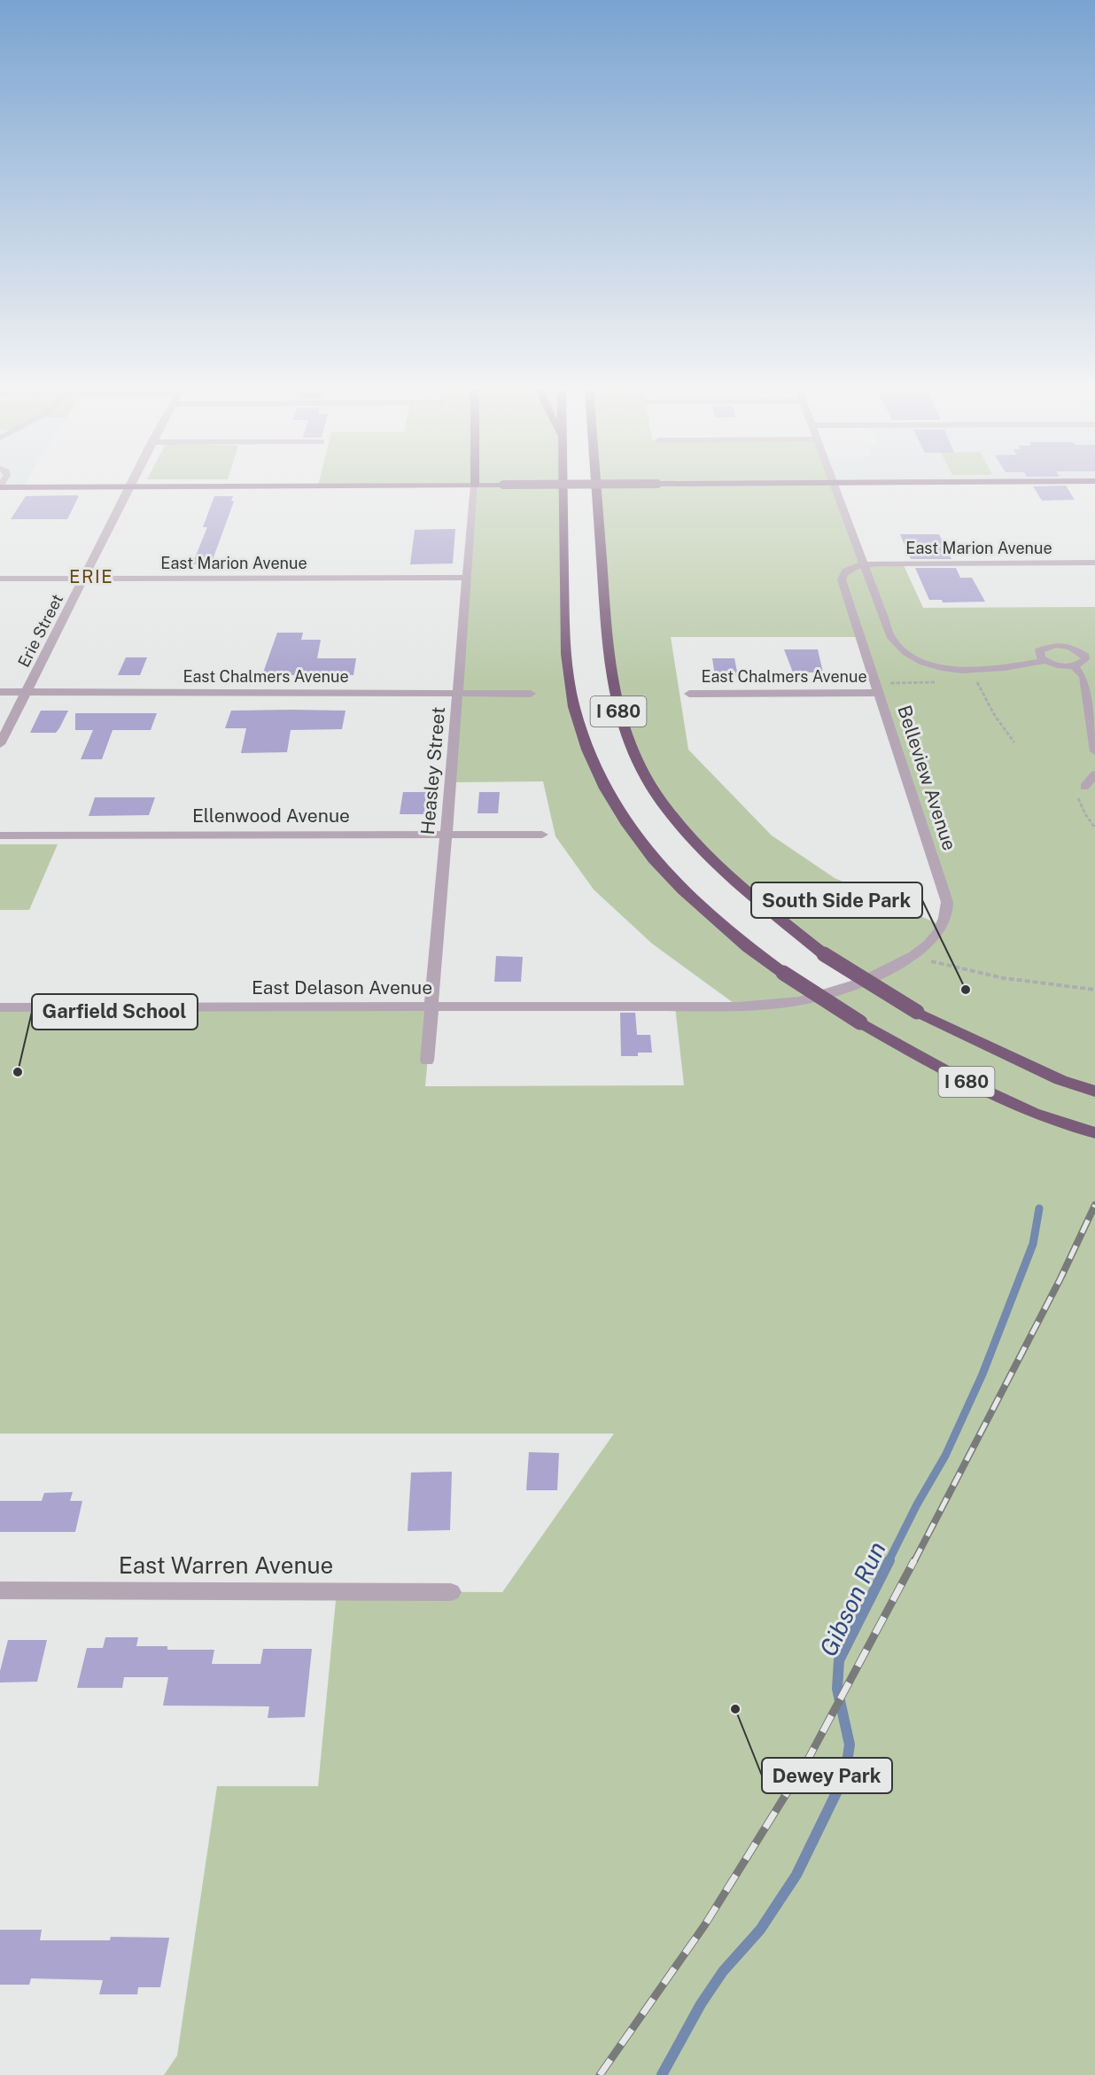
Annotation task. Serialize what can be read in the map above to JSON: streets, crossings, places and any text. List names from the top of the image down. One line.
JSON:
{"streets":{"highway":["I 680"],"street":["East Marion Avenue","Erie Street","East Chalmers Avenue","Heasley Street","Belleview Avenue","Ellenwood Avenue","East Delason Avenue","East Warren Avenue"]},"crossings":[["East Marion Avenue","Erie Street"],["East Marion Avenue","Heasley Street"],["East Marion Avenue","Belleview Avenue"],["Erie Street","East Chalmers Avenue"],["East Chalmers Avenue","Heasley Street"],["East Chalmers Avenue","Belleview Avenue"],["Heasley Street","Ellenwood Avenue"],["Heasley Street","East Delason Avenue"],["Belleview Avenue","East Delason Avenue"]],"districts":["ERIE"],"water":["Gibson Run"],"places":["South Side Park","Garfield School","Dewey Park"]}
